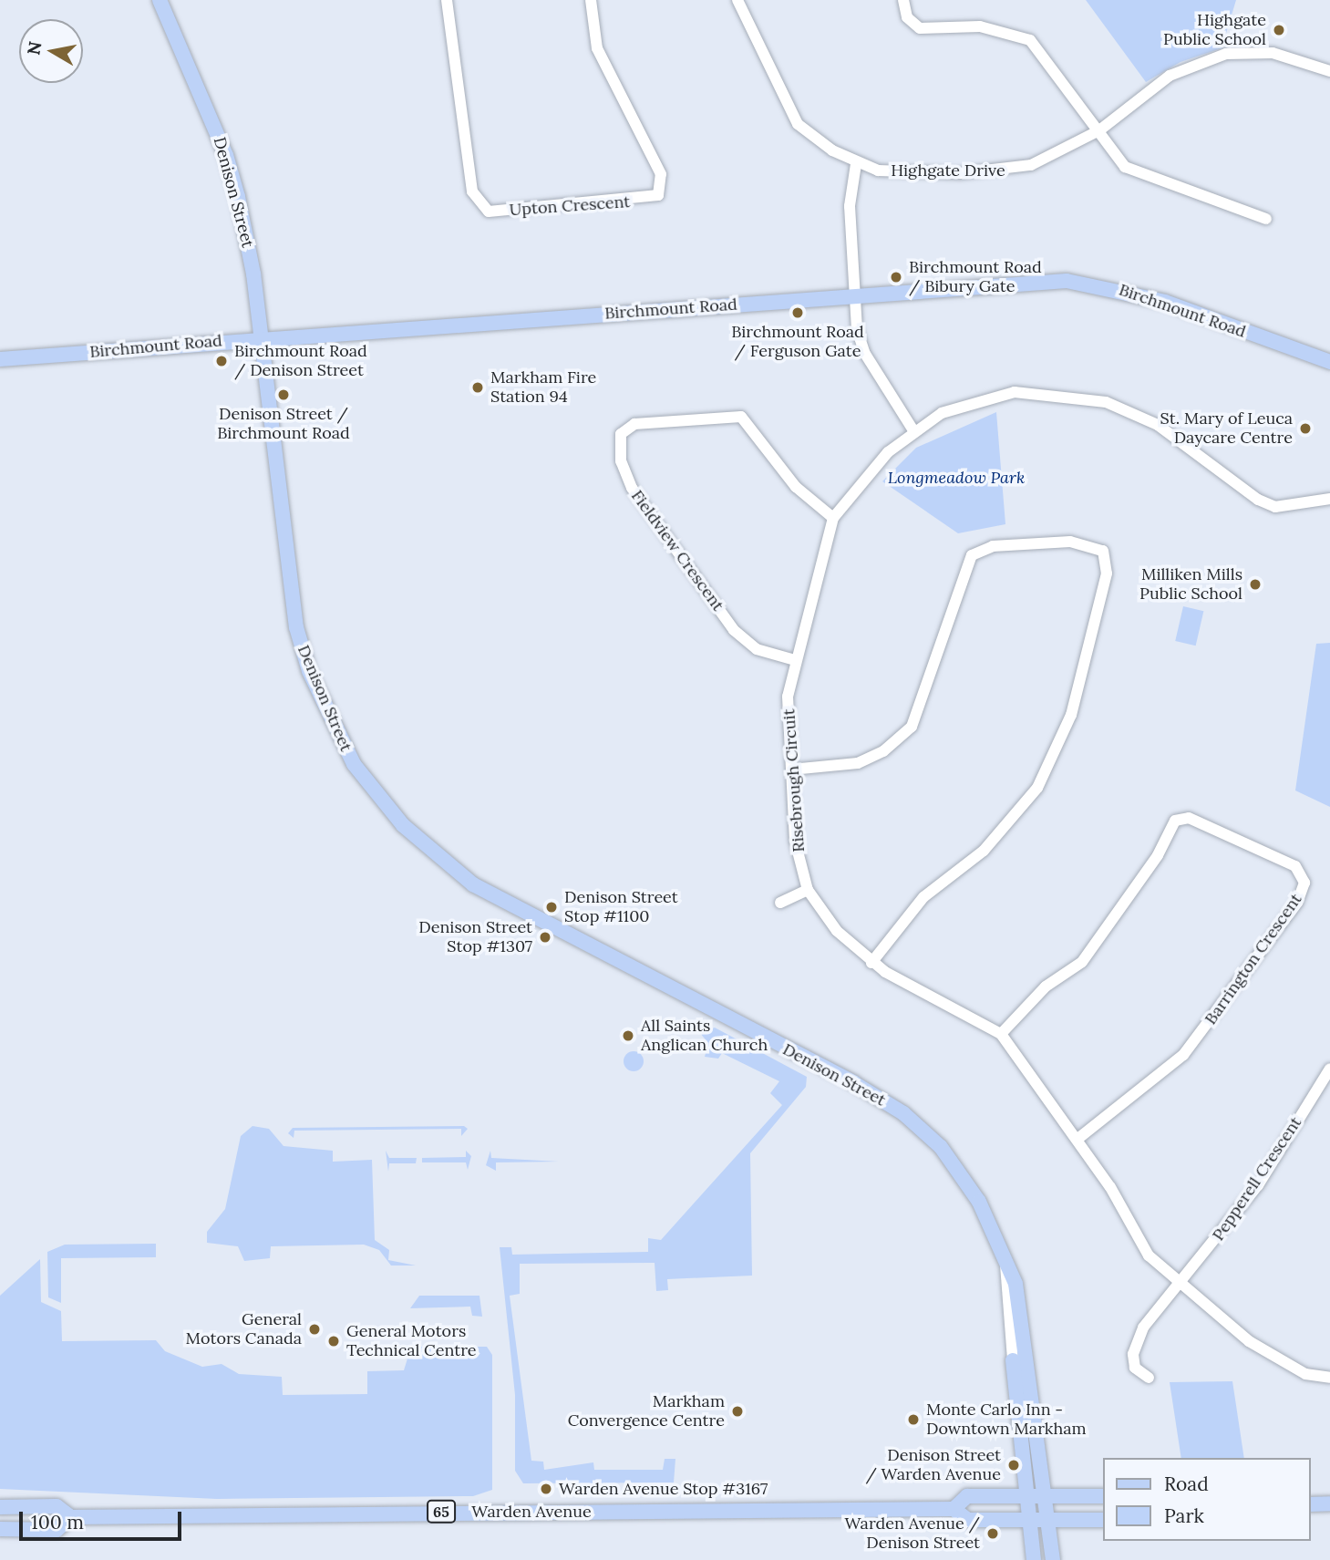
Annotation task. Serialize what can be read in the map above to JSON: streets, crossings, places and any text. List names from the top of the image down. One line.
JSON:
{"streets":{"main road":["Denison Street","Birchmount Road","65","Warden Avenue"],"street":["Highgate Drive","Upton Crescent","Fieldview Crescent","Risebrough Circuit","Barrington Crescent","Pepperell Crescent"]},"crossings":[["Denison Street","Birchmount Road"],["Denison Street","Warden Avenue"],["Fieldview Crescent","Risebrough Circuit"],["Risebrough Circuit","Barrington Crescent"],["Risebrough Circuit","Pepperell Crescent"]],"parks":["Longmeadow Park"],"places":["Highgate Public School","Birchmount Road / Bibury Gate","Birchmount Road / Ferguson Gate","Birchmount Road / Denison Street","Markham Fire Station 94","Denison Street / Birchmount Road","St. Mary of Leuca Daycare Centre","Milliken Mills Public School","Denison Street Stop #1100","Denison Street Stop #1307","All Saints Anglican Church","General Motors Canada","General Motors Technical Centre","Markham Convergence Centre","Monte Carlo Inn - Downtown Markham","Denison Street / Warden Avenue","Warden Avenue Stop #3167","Warden Avenue / Denison Street"],"legend":["Road","Park"],"scale_bar":"100 m","north":"left"}
